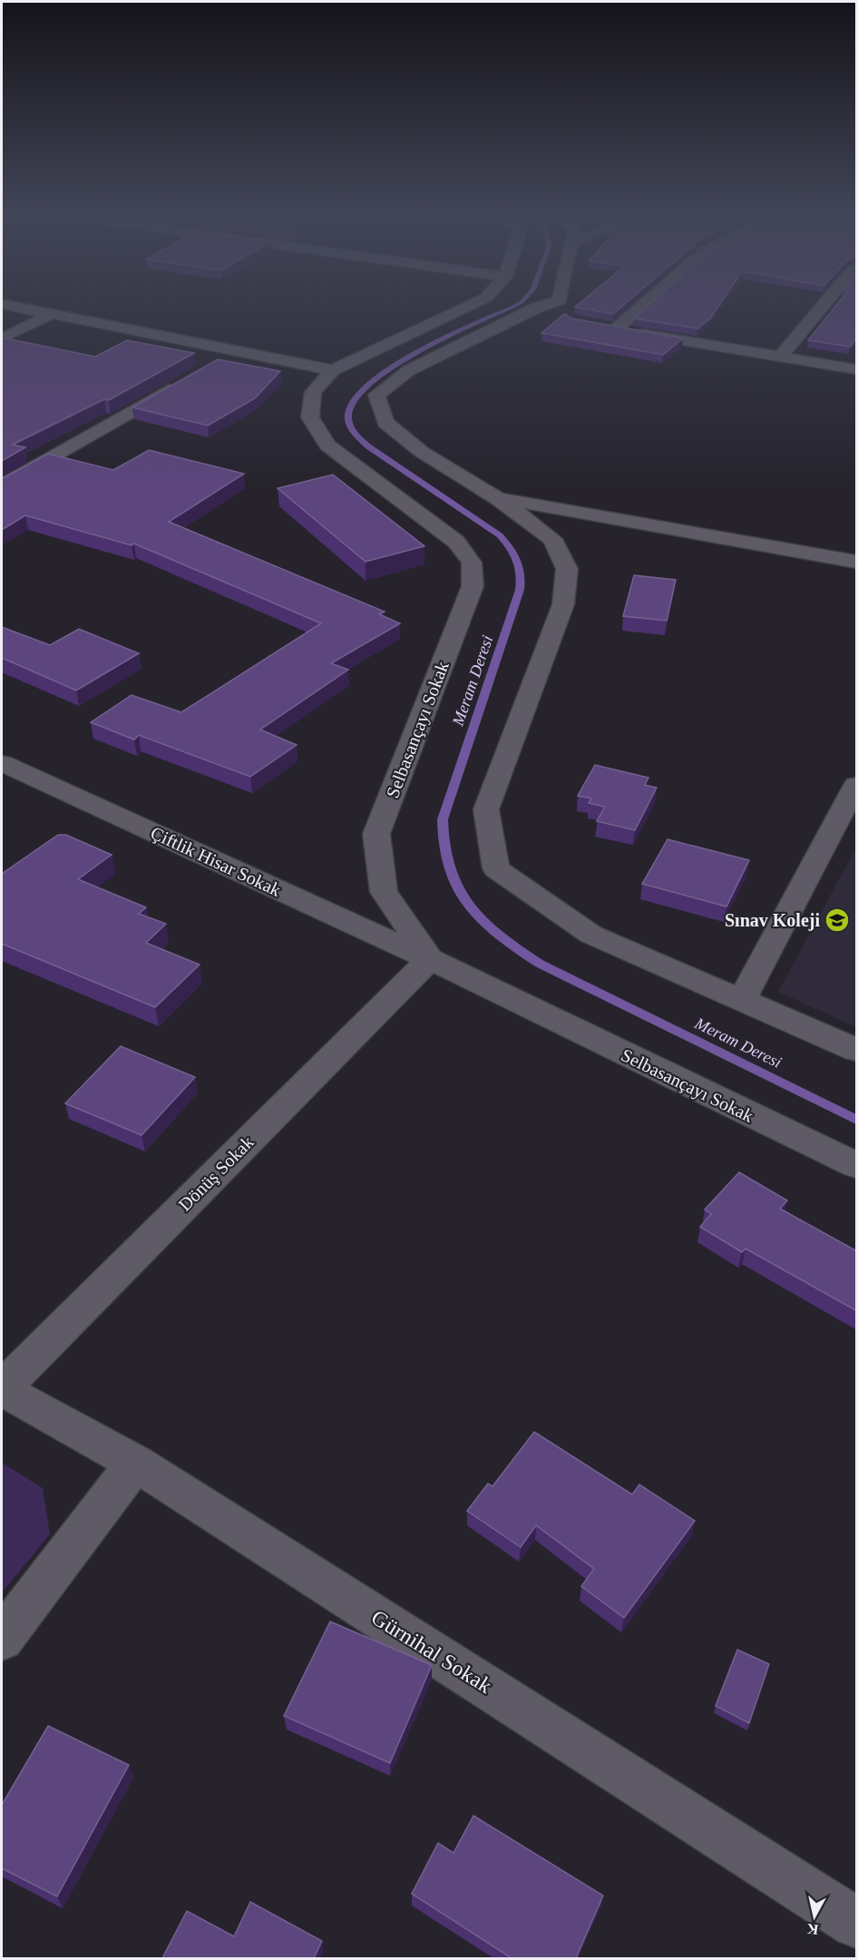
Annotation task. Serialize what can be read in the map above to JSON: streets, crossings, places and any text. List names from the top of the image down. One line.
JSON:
{"streets":{"street":["Selbasançayı Sokak","Çiftlik Hisar Sokak","Dönüş Sokak","Gürnihal Sokak"]},"crossings":[["Selbasançayı Sokak","Çiftlik Hisar Sokak"],["Selbasançayı Sokak","Dönüş Sokak"],["Çiftlik Hisar Sokak","Dönüş Sokak"],["Dönüş Sokak","Gürnihal Sokak"]],"water":["Meram Deresi"],"places":{"school or university":["Sınav Koleji"]},"north":"bottom"}
